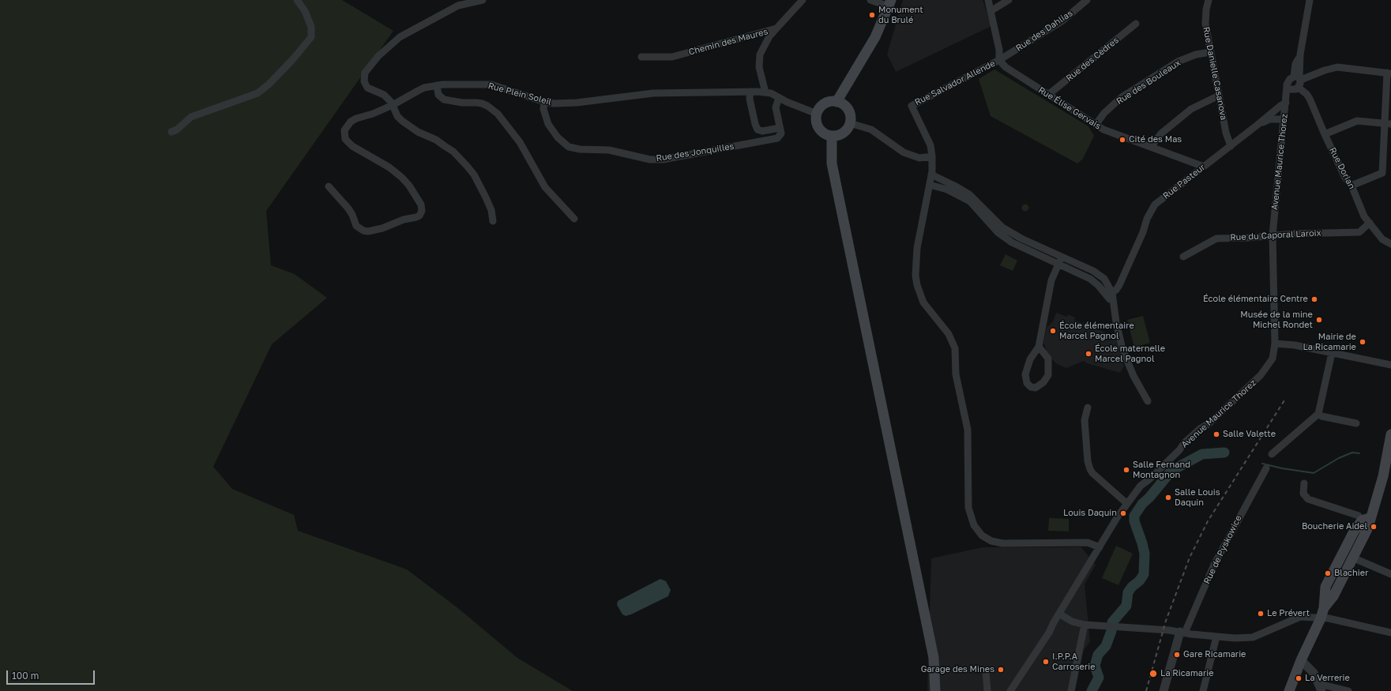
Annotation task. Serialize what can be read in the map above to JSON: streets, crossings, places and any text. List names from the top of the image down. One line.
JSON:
{"streets":{"street":["Rue des Dahlias","Chemin des Maures","Rue des Cèdres","Rue Danielle Casanova","Rue des Bouleaux","Rue Salvador Allende","Rue Plein Soleil","Rue Élise Gervais","Rue des Jonquilles","Avenue Maurice Thorez","Rue Dorian","Rue Pasteur","Rue du Caporal Laroix","Rue de Pyskowice"]},"crossings":[["Rue des Dahlias","Rue Salvador Allende"],["Rue des Dahlias","Rue Élise Gervais"],["Rue des Cèdres","Rue Élise Gervais"],["Rue Danielle Casanova","Rue des Bouleaux"],["Rue Danielle Casanova","Rue Pasteur"],["Rue des Bouleaux","Rue Élise Gervais"],["Rue Salvador Allende","Rue Élise Gervais"],["Rue Plein Soleil","Rue des Jonquilles"],["Rue Élise Gervais","Rue Pasteur"],["Avenue Maurice Thorez","Rue Dorian"],["Avenue Maurice Thorez","Rue Pasteur"],["Avenue Maurice Thorez","Rue du Caporal Laroix"],["Rue Dorian","Rue du Caporal Laroix"]],"places":["Monument du Brulé","Cité des Mas","École élémentaire Centre","Musée de la mine Michel Rondet","École élémentaire Marcel Pagnol","Mairie de La Ricamarie","École maternelle Marcel Pagnol","Salle Valette","Salle Fernand Montagnon","Salle Louis Daquin","Louis Daquin","Boucherie Aidel","Blachier","Le Prévert","Gare Ricamarie","I.P.P.A Carroserie","Garage des Mines","La Ricamarie","La Verrerie"],"scale_bar":"100 m"}
